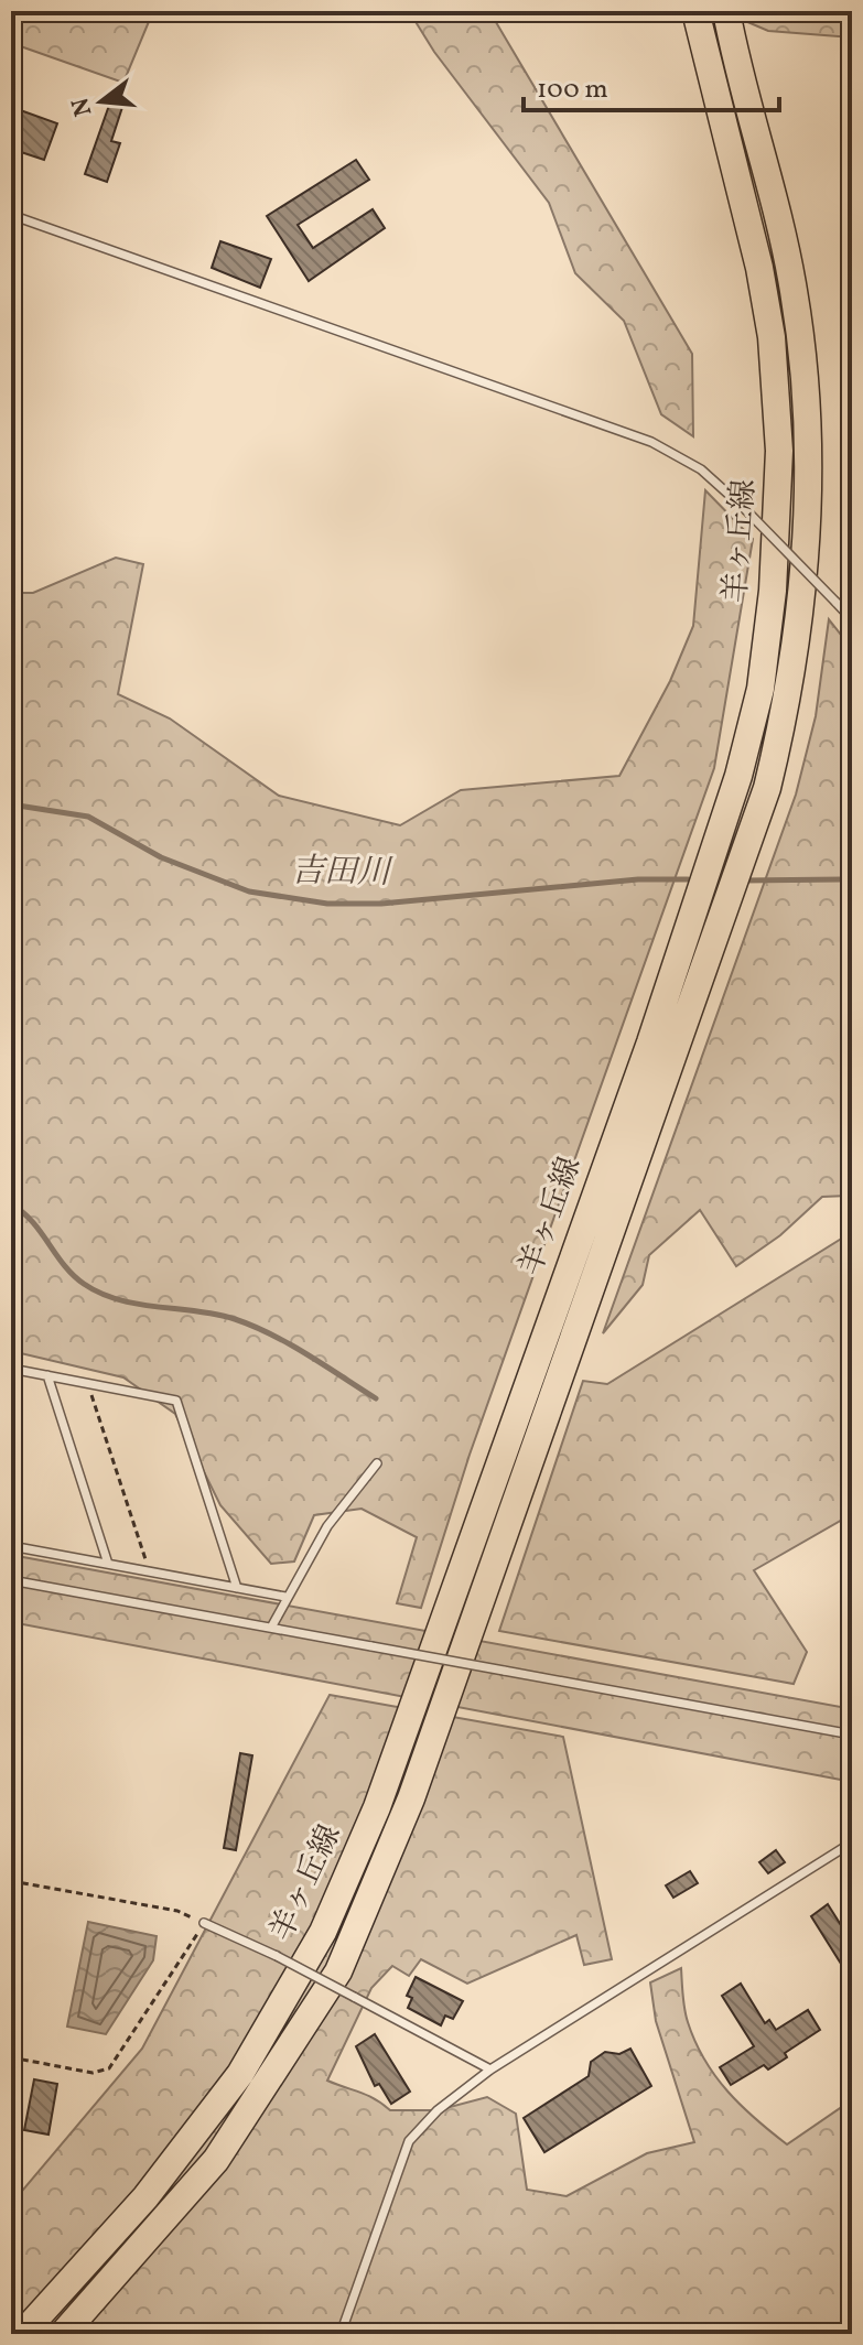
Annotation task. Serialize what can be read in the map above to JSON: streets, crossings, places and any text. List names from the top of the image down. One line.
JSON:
{"streets":{"main road":["羊ヶ丘線"]},"water":["吉田川"],"scale_bar":"100 m","north":"left"}
